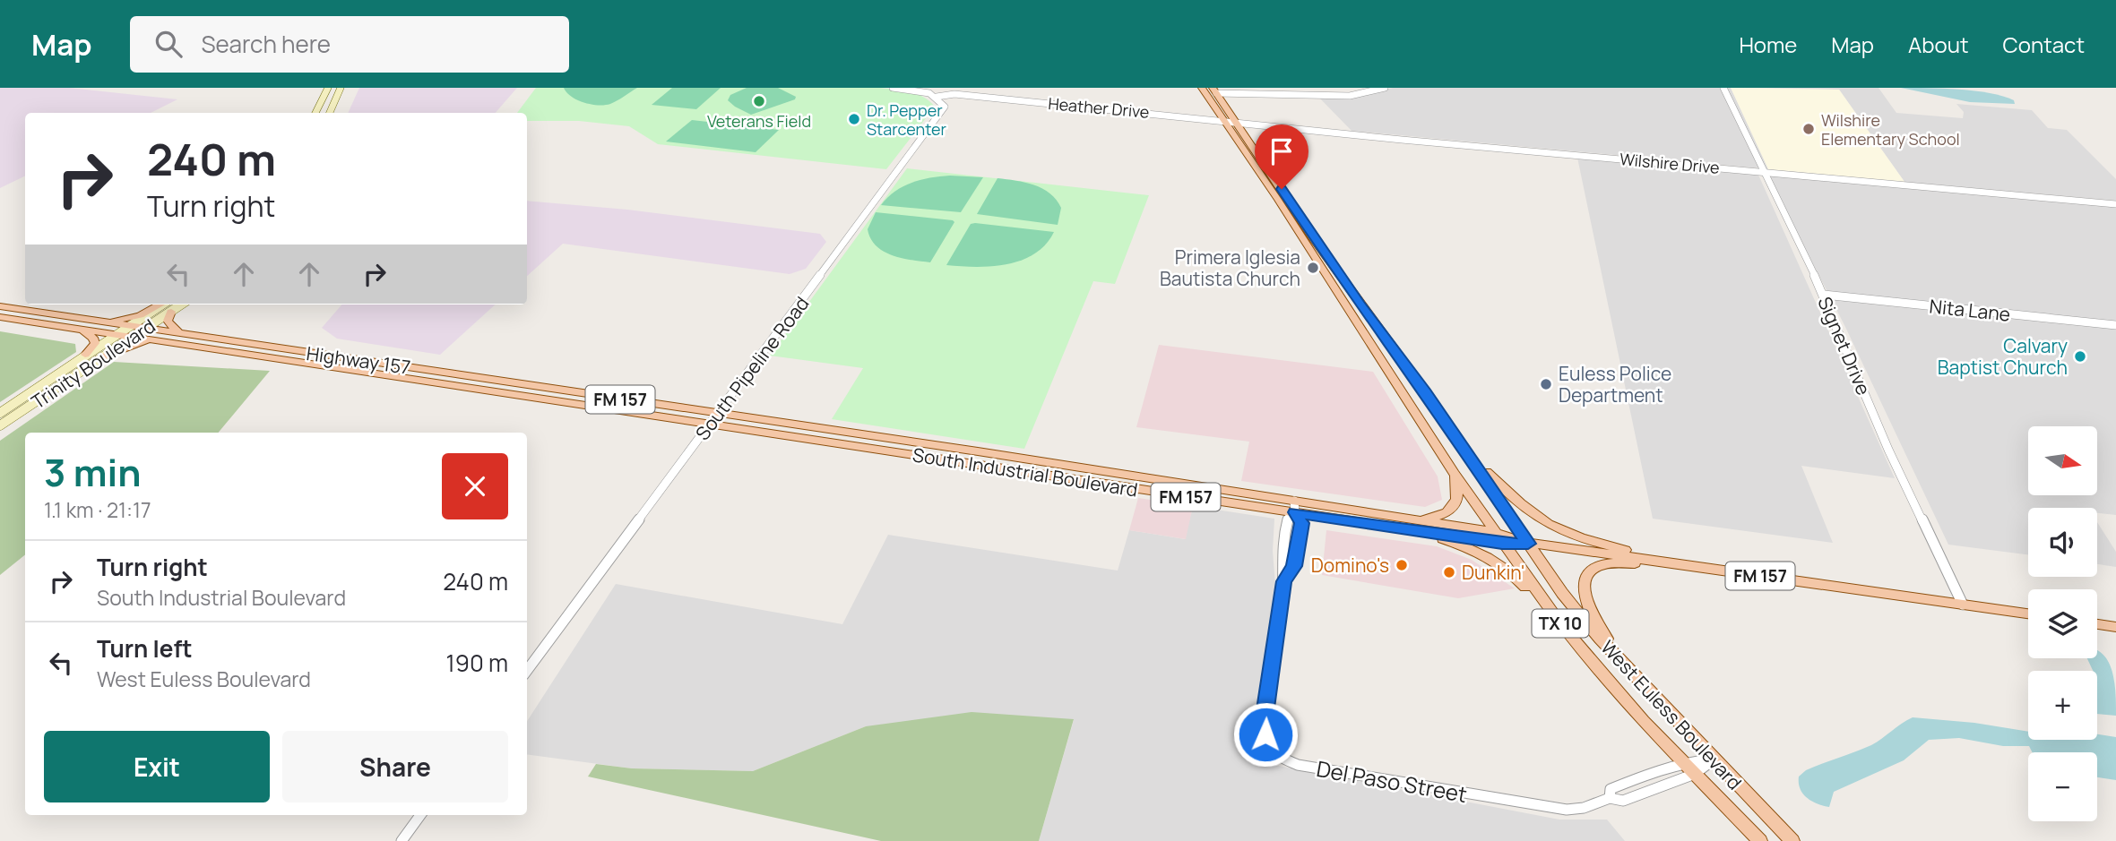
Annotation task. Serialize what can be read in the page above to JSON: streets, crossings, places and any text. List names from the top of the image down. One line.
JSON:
{"streets":{"main road":["Highway 157","Trinity Boulevard","FM 157","South Industrial Boulevard","TX 10","West Euless Boulevard"],"street":["Heather Drive","Wilshire Drive","Nita Lane","Signet Drive","South Pipeline Road","Del Paso Street"]},"crossings":[["Heather Drive","Wilshire Drive"],["Heather Drive","South Pipeline Road"],["Heather Drive","West Euless Boulevard"],["Wilshire Drive","Signet Drive"],["Wilshire Drive","West Euless Boulevard"],["Nita Lane","Signet Drive"],["Signet Drive","South Industrial Boulevard"],["Highway 157","Trinity Boulevard"],["Highway 157","South Pipeline Road"],["Highway 157","South Industrial Boulevard"],["South Pipeline Road","South Industrial Boulevard"],["South Industrial Boulevard","West Euless Boulevard"],["South Industrial Boulevard","Del Paso Street"],["West Euless Boulevard","Del Paso Street"]],"places":["Veterans Field","Dr. Pepper Starcenter","Wilshire Elementary School","Primera Iglesia Bautista Church","Calvary Baptist Church","Euless Police Department","Domino's","Dunkin'"],"north":"right","page":{"header":"Map","search":"Search here","nav":["Home","Map","About","Contact"],"turn":["240 m","Turn right"],"map_buttons":["+","−"],"heading":["3 min","1.1 km · 21:17"],"list":[{"name":"Turn right","note":"South Industrial Boulevard","value":"240 m"},{"name":"Turn left","note":"West Euless Boulevard","value":"190 m"}],"buttons":["Exit","Share"]}}
